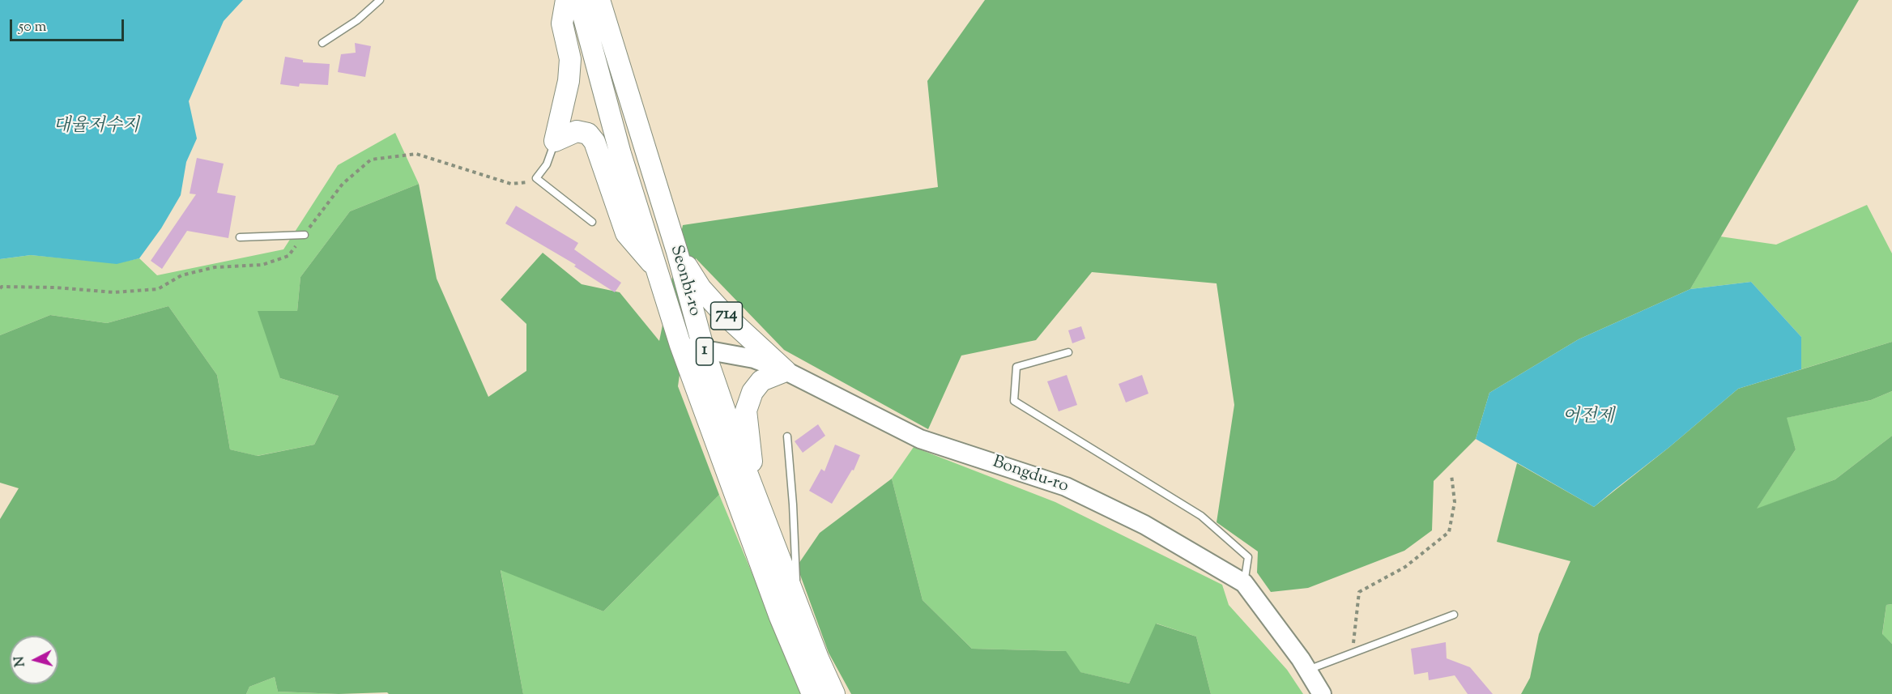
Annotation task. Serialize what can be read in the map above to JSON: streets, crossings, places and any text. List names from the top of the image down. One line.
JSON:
{"streets":{"main road":["Seonbi-ro","714","1","Bongdu-ro"]},"crossings":[["Seonbi-ro","714"],["Seonbi-ro","Bongdu-ro"],["714","Bongdu-ro"]],"water":["대율저수지","어전제"],"scale_bar":"50 m","north":"left"}
